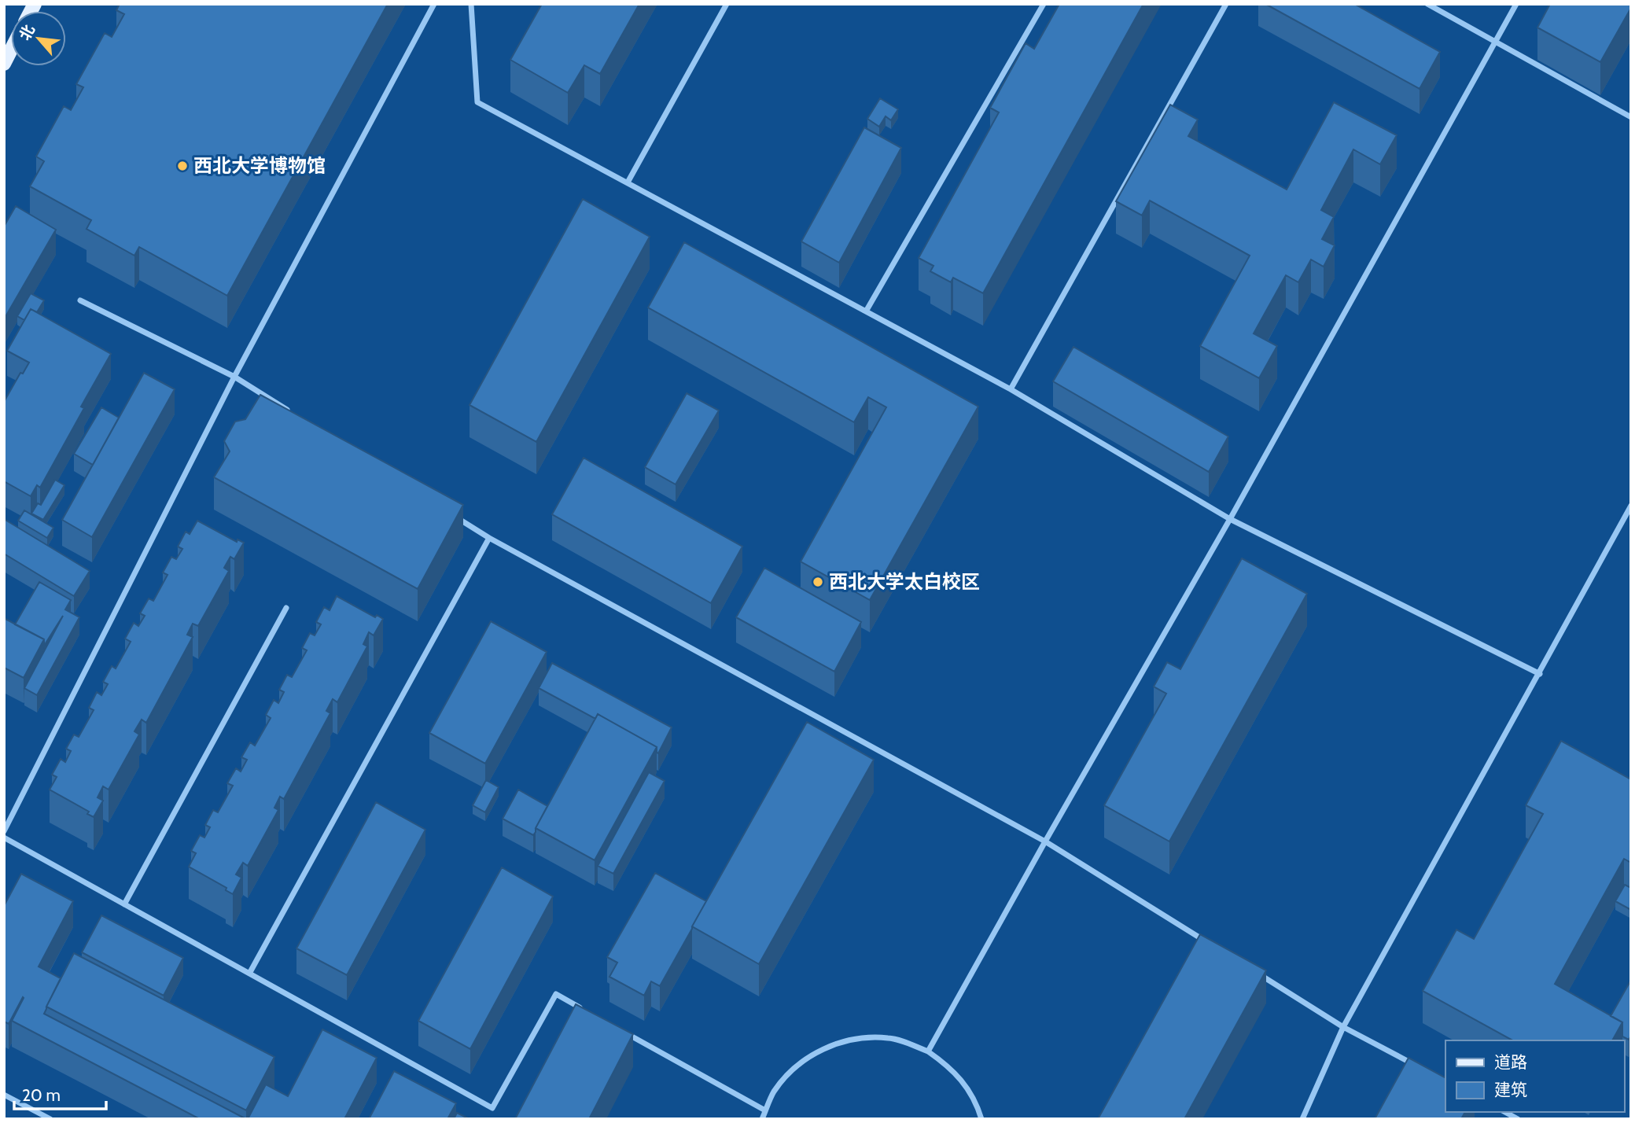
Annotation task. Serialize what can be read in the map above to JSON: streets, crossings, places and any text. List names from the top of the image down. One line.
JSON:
{"places":["西北大学博物馆","西北大学太白校区"],"legend":["道路","建筑"],"scale_bar":"20 m","north":"top left"}
